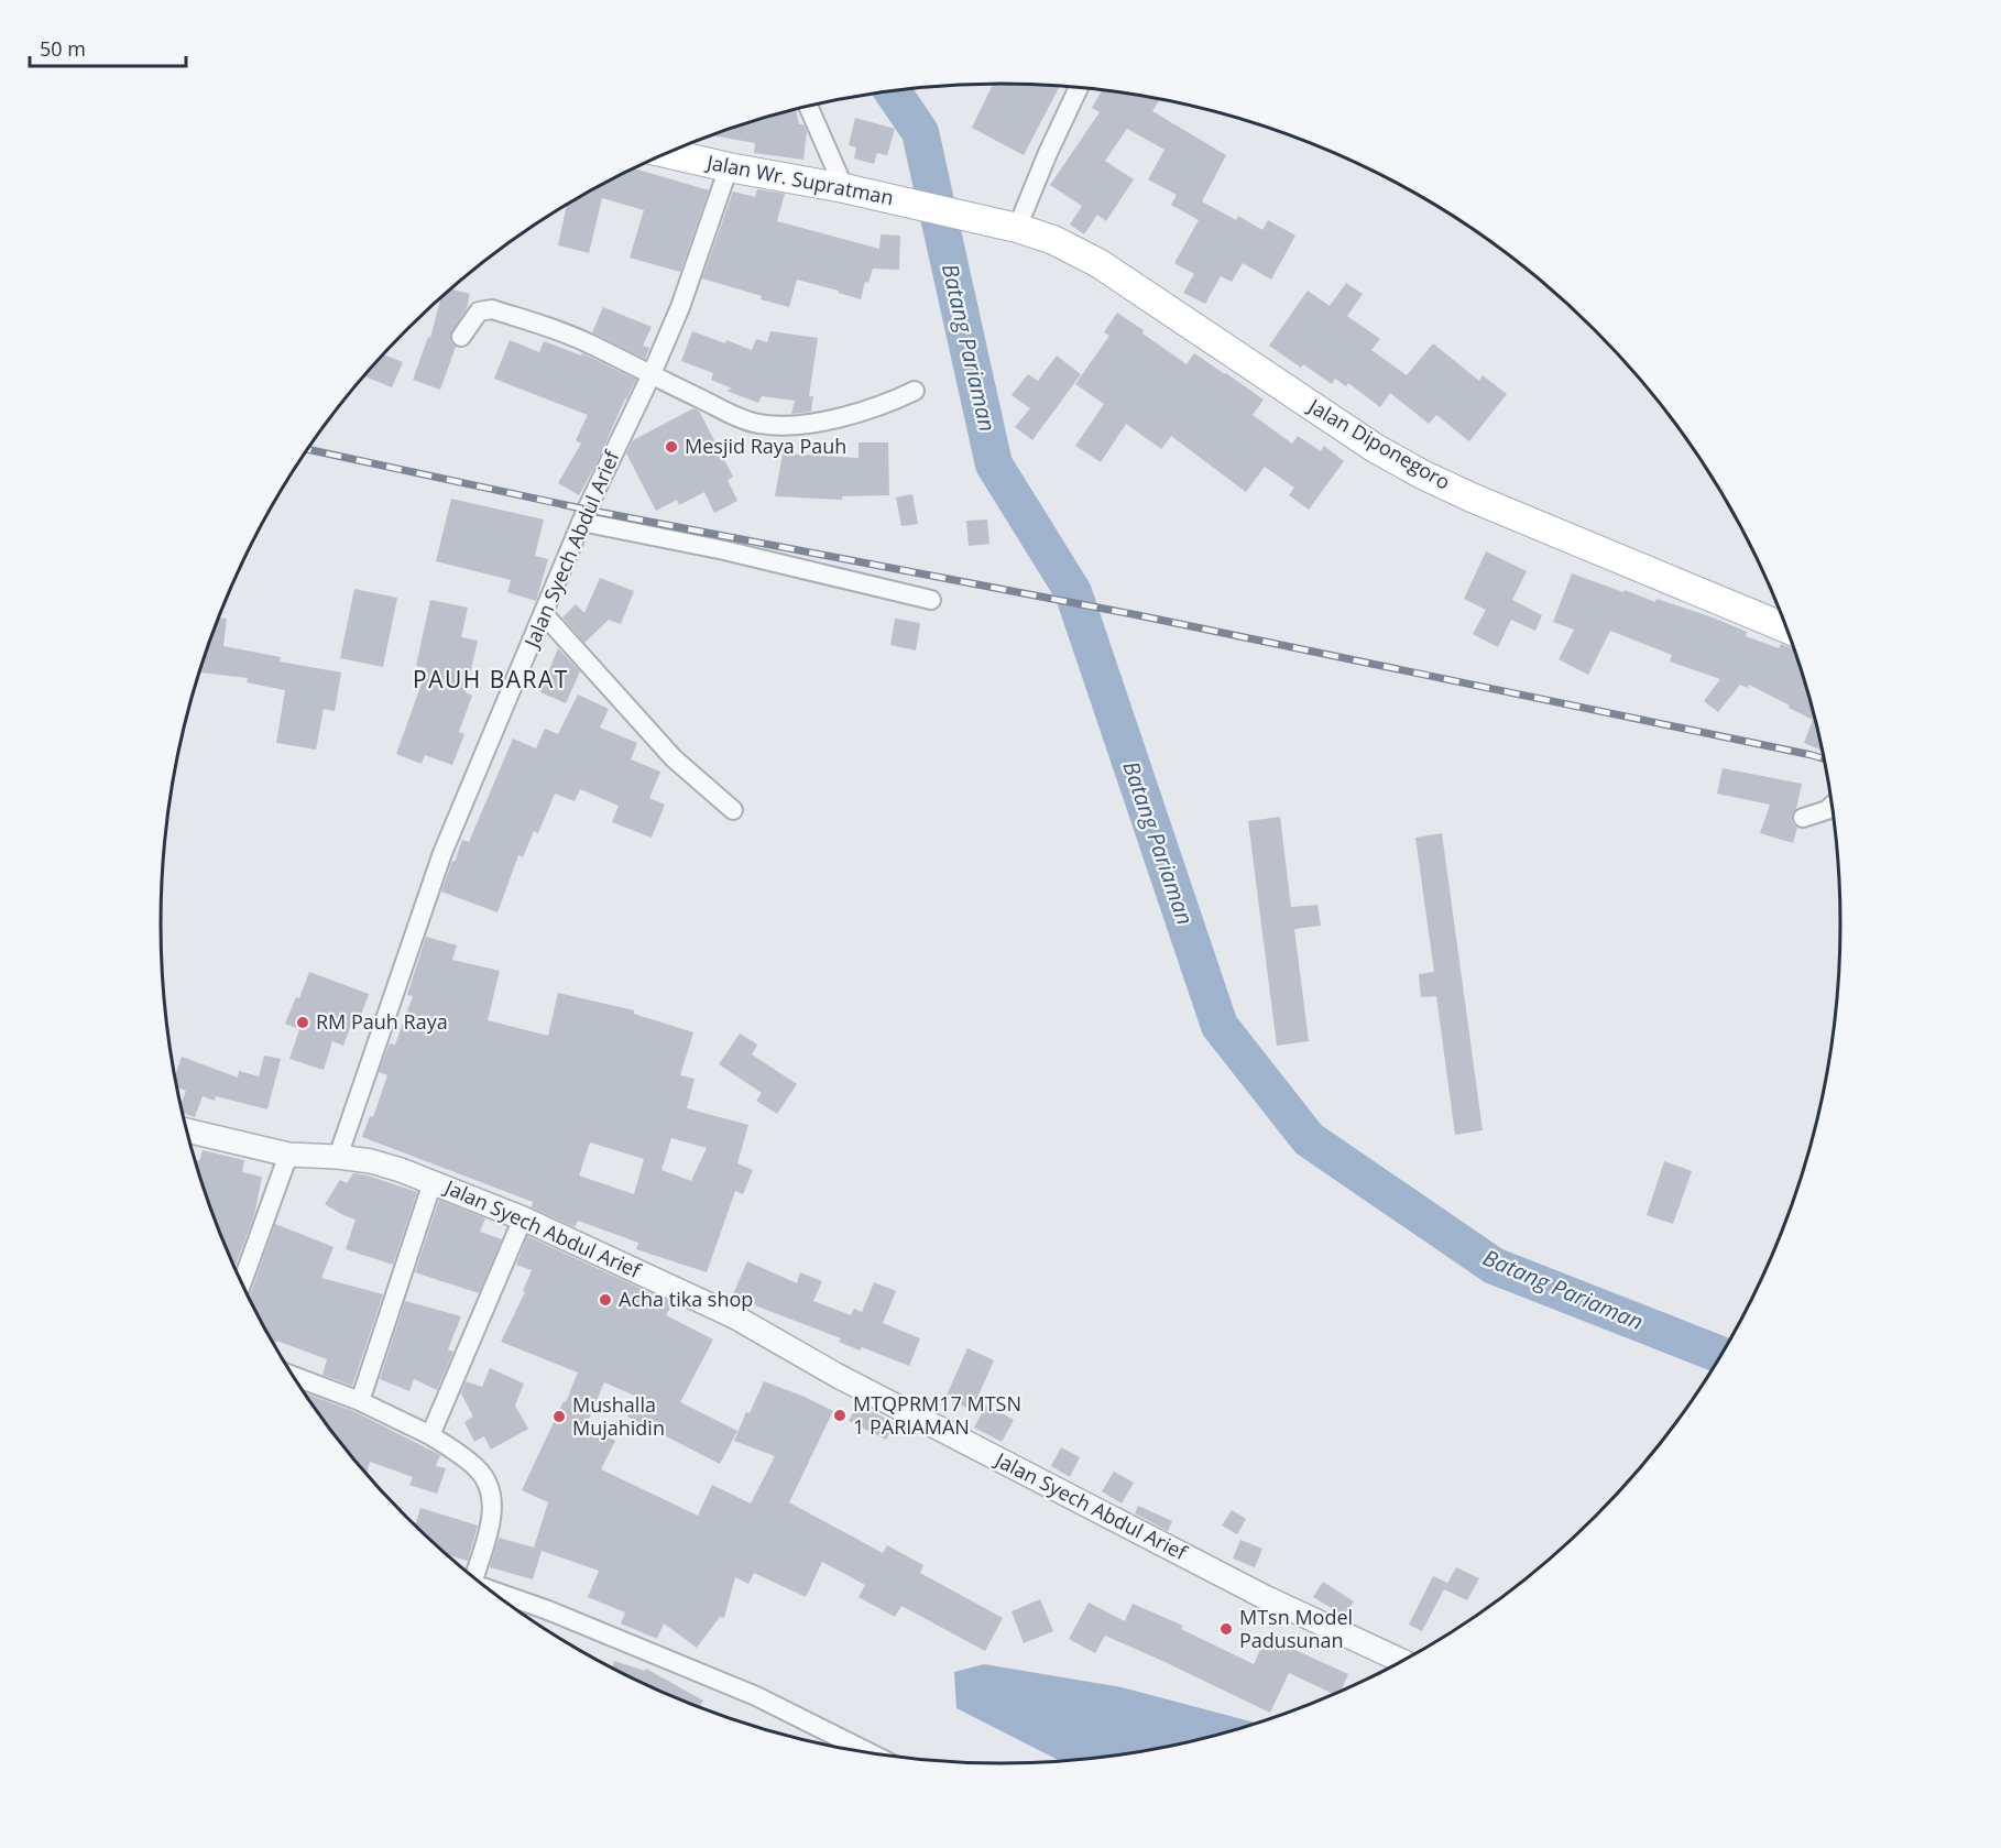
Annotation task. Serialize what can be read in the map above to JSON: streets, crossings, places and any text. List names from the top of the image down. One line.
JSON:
{"streets":{"main road":["Jalan Wr. Supratman","Jalan Diponegoro"],"street":["Jalan Syech Abdul Arief"]},"crossings":[["Jalan Wr. Supratman","Jalan Diponegoro"],["Jalan Wr. Supratman","Jalan Syech Abdul Arief"]],"districts":["PAUH BARAT"],"water":["Batang Pariaman"],"places":["Mesjid Raya Pauh","RM Pauh Raya","Acha tika shop","MTQPRM17 MTSN 1 PARIAMAN","Mushalla Mujahidin","MTsn Model Padusunan"],"scale_bar":"50 m"}
